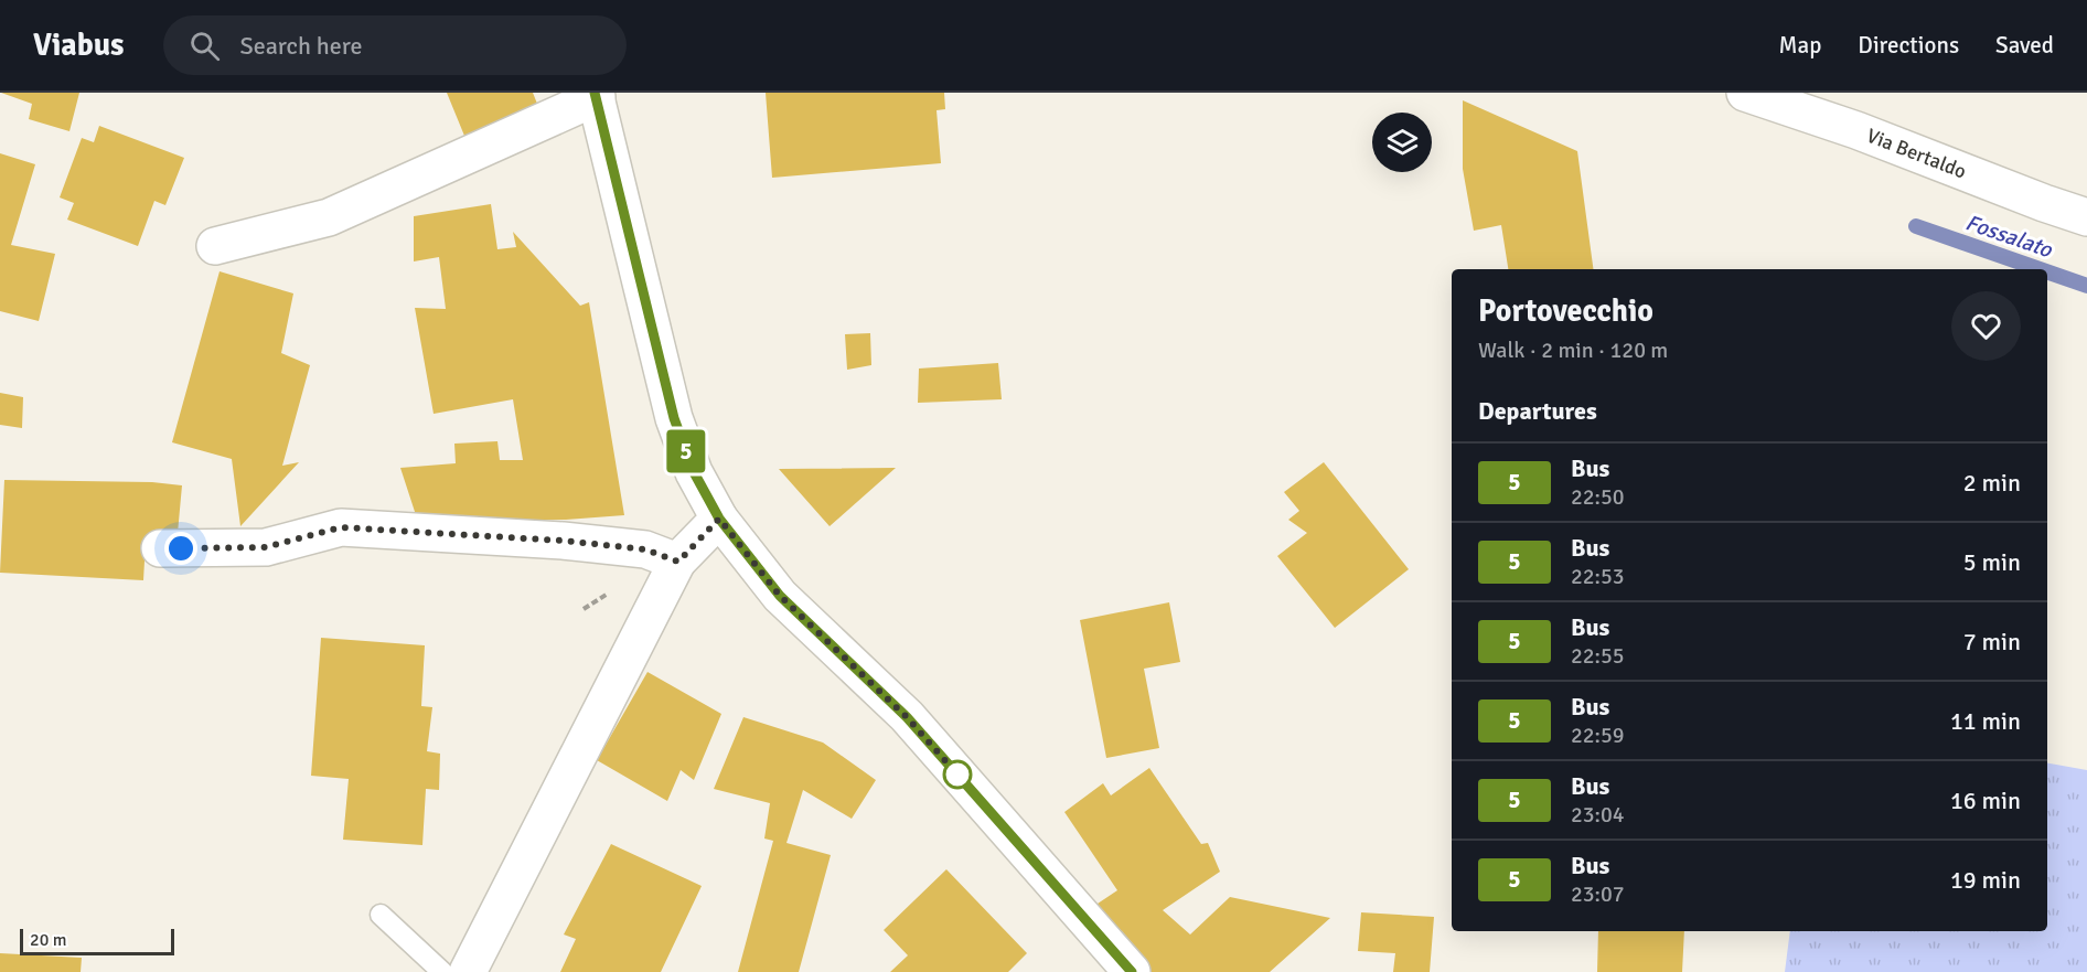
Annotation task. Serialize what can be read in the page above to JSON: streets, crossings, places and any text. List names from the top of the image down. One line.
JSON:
{"streets":{"street":["Via Bertaldo"]},"water":["Fossalato"],"lines":["bus line 5"],"scale_bar":"20 m","page":{"header":"Viabus","search":"Search here","nav":["Map","Directions","Saved"],"on_map":"5","heading":[["Portovecchio","Walk · 2 min · 120 m"],"Departures"],"list":[{"mark":"5","name":"Bus","note":"22:50","value":"2 min"},{"mark":"5","name":"Bus","note":"22:53","value":"5 min"},{"mark":"5","name":"Bus","note":"22:55","value":"7 min"},{"mark":"5","name":"Bus","note":"22:59","value":"11 min"},{"mark":"5","name":"Bus","note":"23:04","value":"16 min"},{"mark":"5","name":"Bus","note":"23:07","value":"19 min"}],"scale":"20 m"}}
